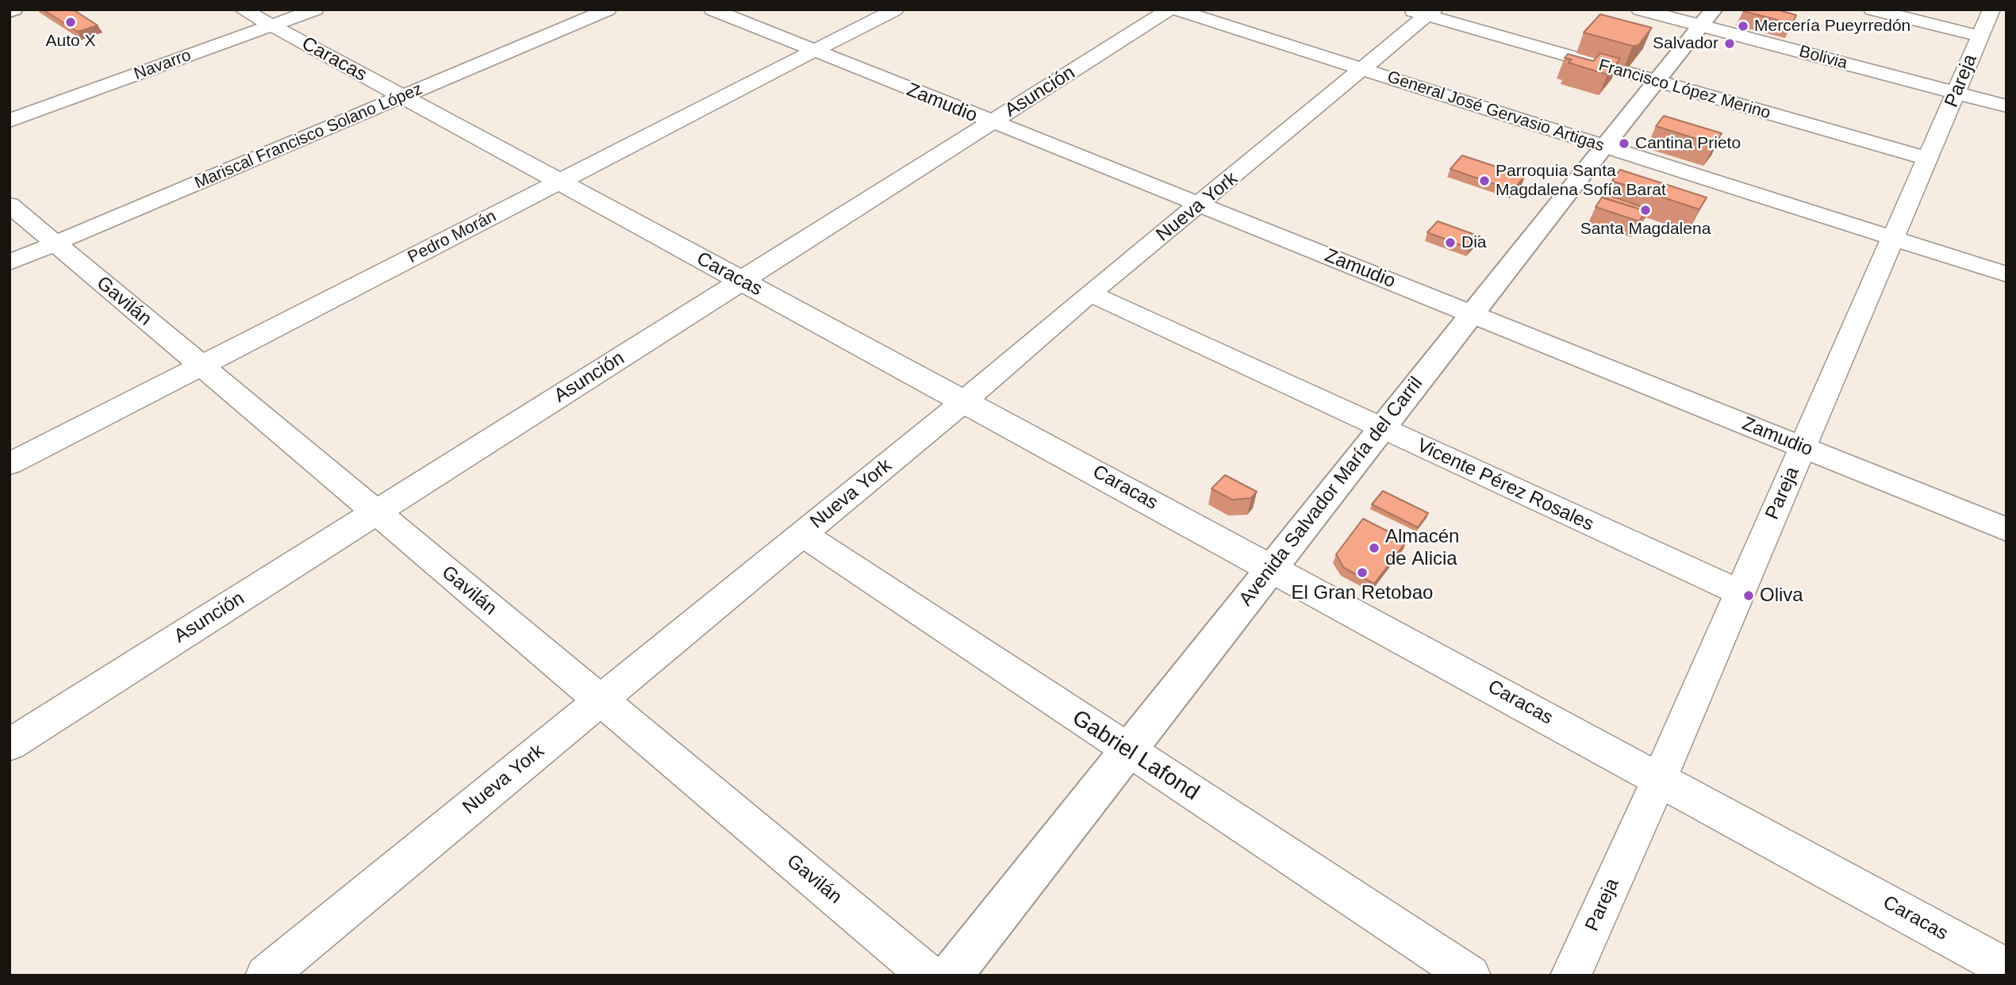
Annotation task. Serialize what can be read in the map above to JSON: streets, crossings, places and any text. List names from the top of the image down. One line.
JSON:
{"streets":{"main road":["Avenida Salvador María del Carril"],"street":["Bolivia","Caracas","Navarro","Pareja","Francisco López Merino","Asunción","Zamudio","General José Gervasio Artigas","Mariscal Francisco Solano López","Nueva York","Pedro Morán","Gavilán","Vicente Pérez Rosales","Gabriel Lafond"]},"crossings":[["Bolivia","Pareja"],["Bolivia","Avenida Salvador María del Carril"],["Caracas","Navarro"],["Caracas","Pareja"],["Caracas","Asunción"],["Caracas","Mariscal Francisco Solano López"],["Caracas","Nueva York"],["Caracas","Pedro Morán"],["Caracas","Avenida Salvador María del Carril"],["Pareja","Francisco López Merino"],["Pareja","Zamudio"],["Pareja","General José Gervasio Artigas"],["Pareja","Vicente Pérez Rosales"],["Francisco López Merino","Nueva York"],["Francisco López Merino","Avenida Salvador María del Carril"],["Asunción","Zamudio"],["Asunción","Gavilán"],["Zamudio","Nueva York"],["Zamudio","Pedro Morán"],["Zamudio","Avenida Salvador María del Carril"],["General José Gervasio Artigas","Nueva York"],["General José Gervasio Artigas","Avenida Salvador María del Carril"],["Mariscal Francisco Solano López","Gavilán"],["Nueva York","Gavilán"],["Nueva York","Vicente Pérez Rosales"],["Nueva York","Gabriel Lafond"],["Pedro Morán","Gavilán"],["Vicente Pérez Rosales","Avenida Salvador María del Carril"],["Avenida Salvador María del Carril","Gabriel Lafond"]],"places":["Auto X","Mercería Pueyrredón","Salvador","Cantina Prieto","Parroquia Santa Magdalena Sofía Barat","Santa Magdalena","Dia","Almacén de Alicia","El Gran Retobao","Oliva"]}
